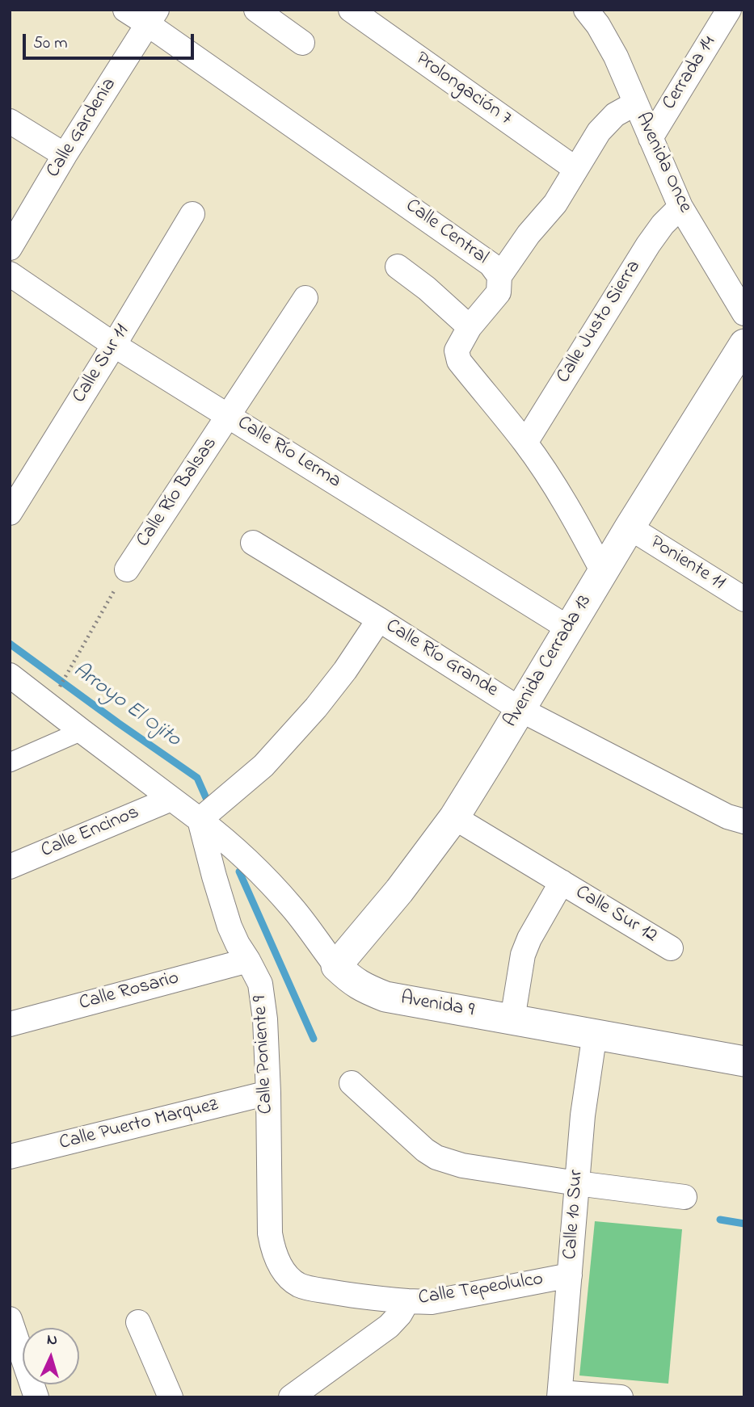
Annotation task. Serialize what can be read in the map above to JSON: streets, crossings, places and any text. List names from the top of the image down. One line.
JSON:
{"streets":{"street":["Cerrada 14","Prolongación 7","Calle Gardenia","Avenida Once","Calle Central","Calle Justo Sierra","Calle Sur 11","Calle Río Lerma","Calle Río Balsas","Poniente 11","Calle Río Grande","Avenida Cerrada 13","Calle Encinos","Calle Sur 12","Calle Rosario","Avenida 9","Calle Poniente 9","Calle Puerto Marquez","Calle 10 Sur","Calle Tepeolulco"]},"crossings":[["Cerrada 14","Avenida Once"],["Calle Gardenia","Calle Central"],["Avenida Once","Calle Justo Sierra"],["Calle Central","Calle Justo Sierra"],["Calle Central","Avenida Cerrada 13"],["Calle Sur 11","Calle Río Lerma"],["Calle Río Lerma","Calle Río Balsas"],["Calle Río Lerma","Avenida Cerrada 13"],["Poniente 11","Avenida Cerrada 13"],["Calle Río Grande","Avenida Cerrada 13"],["Calle Río Grande","Avenida 9"],["Calle Río Grande","Calle Poniente 9"],["Avenida Cerrada 13","Calle Sur 12"],["Avenida Cerrada 13","Avenida 9"],["Calle Sur 12","Avenida 9"],["Calle Rosario","Calle Poniente 9"],["Avenida 9","Calle Poniente 9"],["Avenida 9","Calle 10 Sur"],["Calle Poniente 9","Calle Puerto Marquez"],["Calle Poniente 9","Calle Tepeolulco"],["Calle 10 Sur","Calle Tepeolulco"]],"water":["Arroyo El Ojito"],"scale_bar":"50 m","north":"top"}
